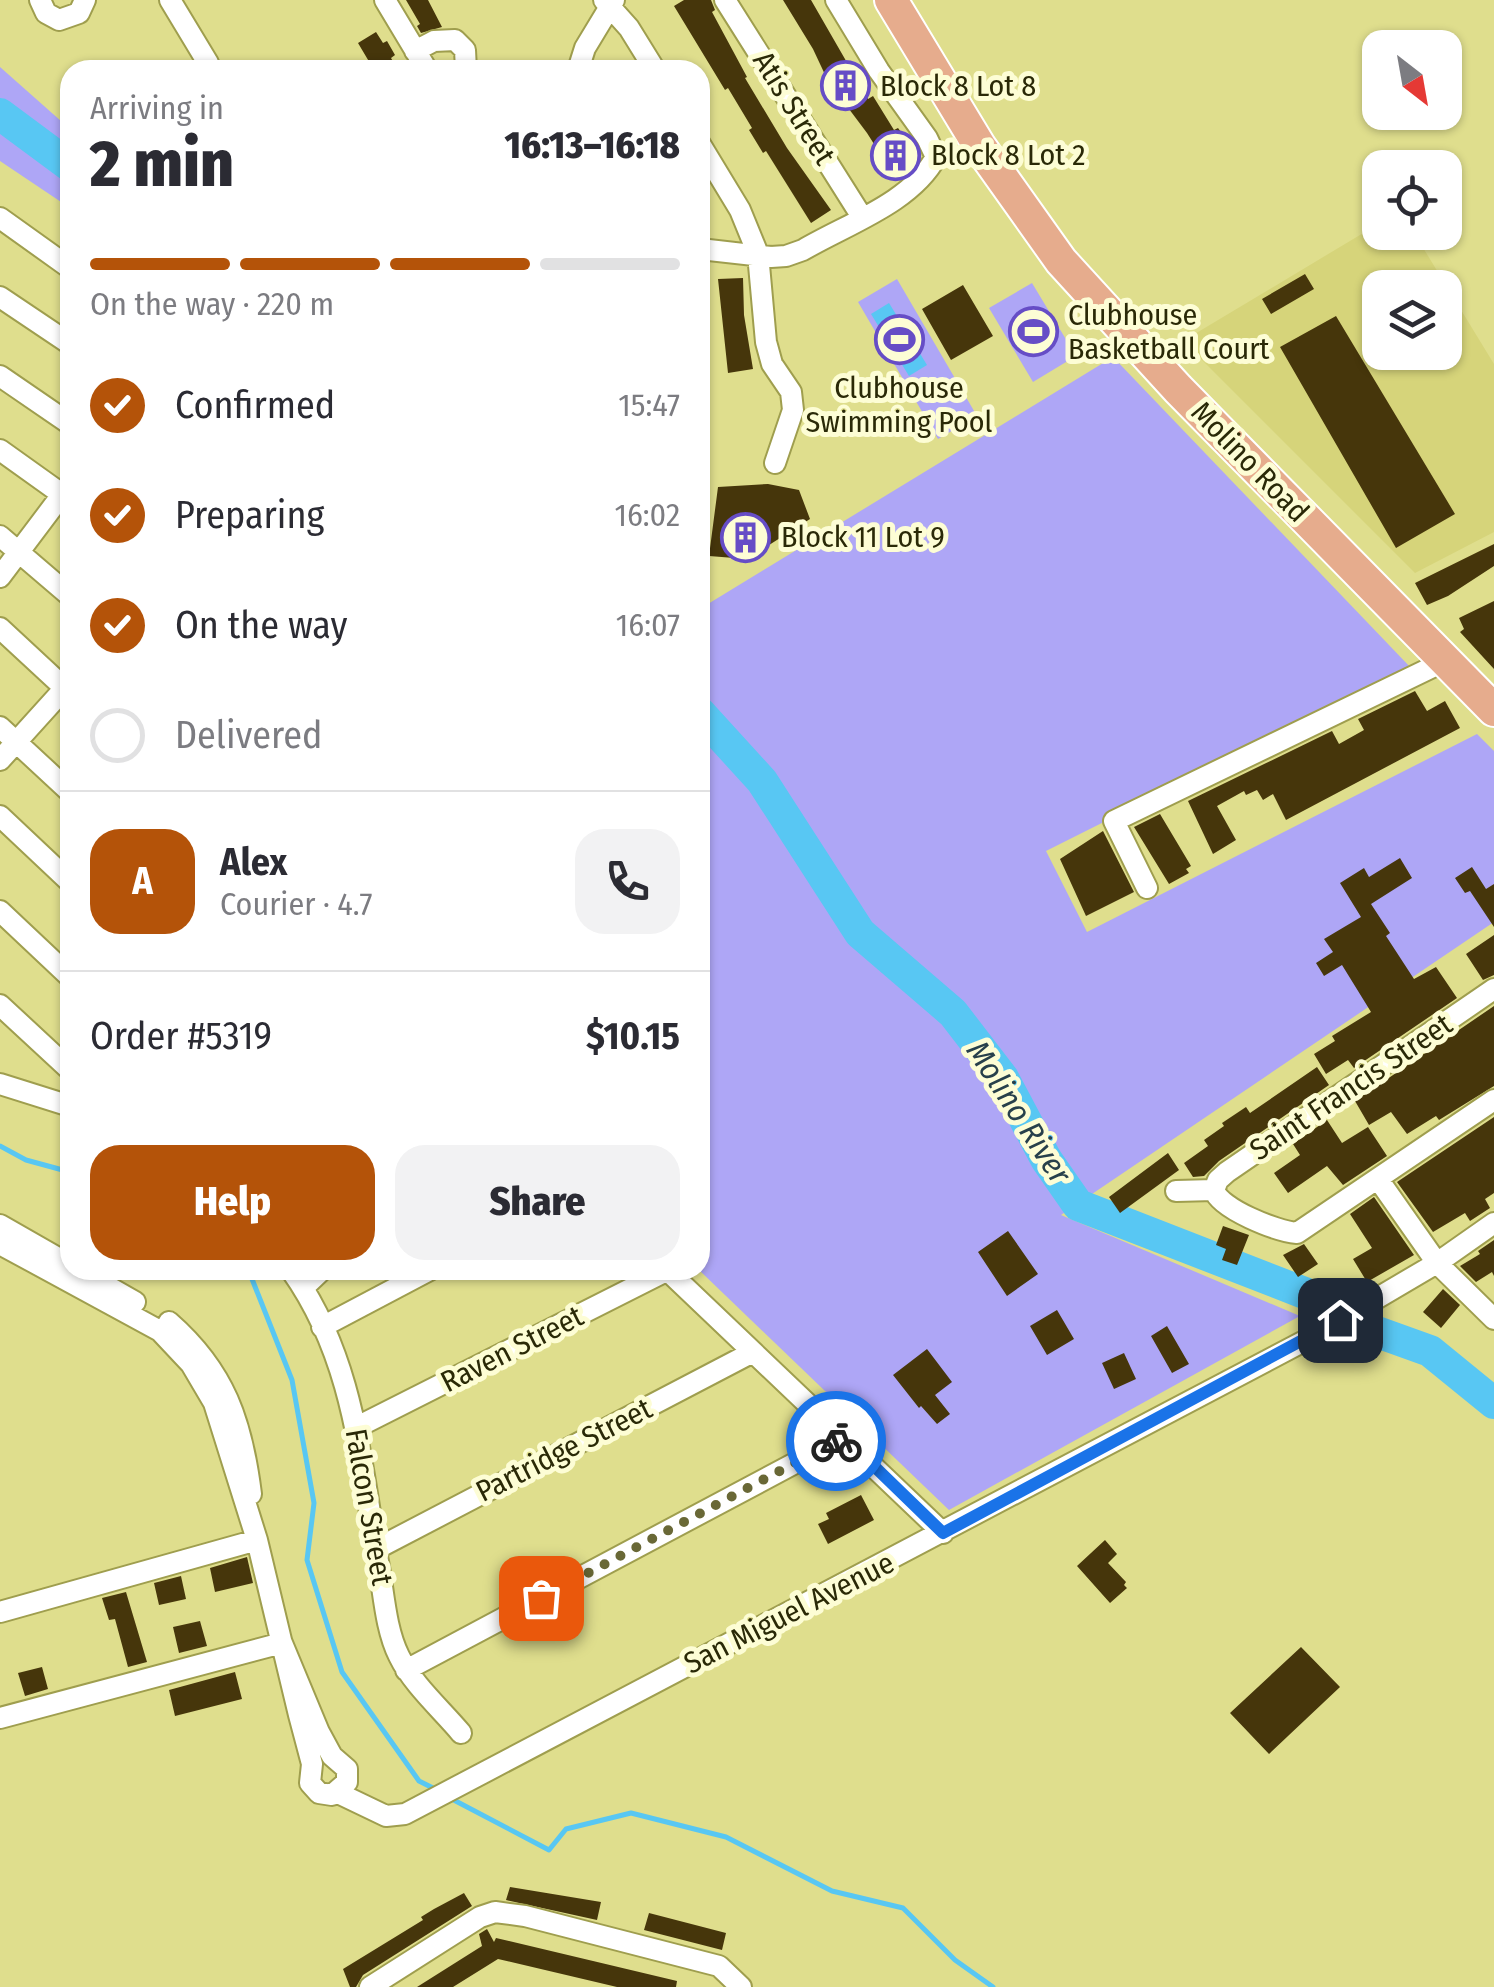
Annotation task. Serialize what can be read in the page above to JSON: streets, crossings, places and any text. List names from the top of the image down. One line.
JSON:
{"streets":{"main road":["Molino Road"],"street":["Atis Street","Saint Francis Street","Raven Street","Partridge Street","Falcon Street","San Miguel Avenue"]},"crossings":[["Raven Street","Falcon Street"],["Partridge Street","Falcon Street"]],"water":["Molino River"],"places":{"building":["Block 8 Lot 8","Block 8 Lot 2","Block 11 Lot 9"],"sports":["Clubhouse Basketball Court","Clubhouse Swimming Pool"]},"north":"bottom right","page":{"heading":["2 min","Arriving in","16:13–16:18"],"panel":["Alex","Courier · 4.7","Order #5319","$10.15"],"bar":"On the way · 220 m","list":[["Confirmed","15:47"],["Preparing","16:02"],["On the way","16:07"],"Delivered"],"round":"A","buttons":["Help","Share"]}}
